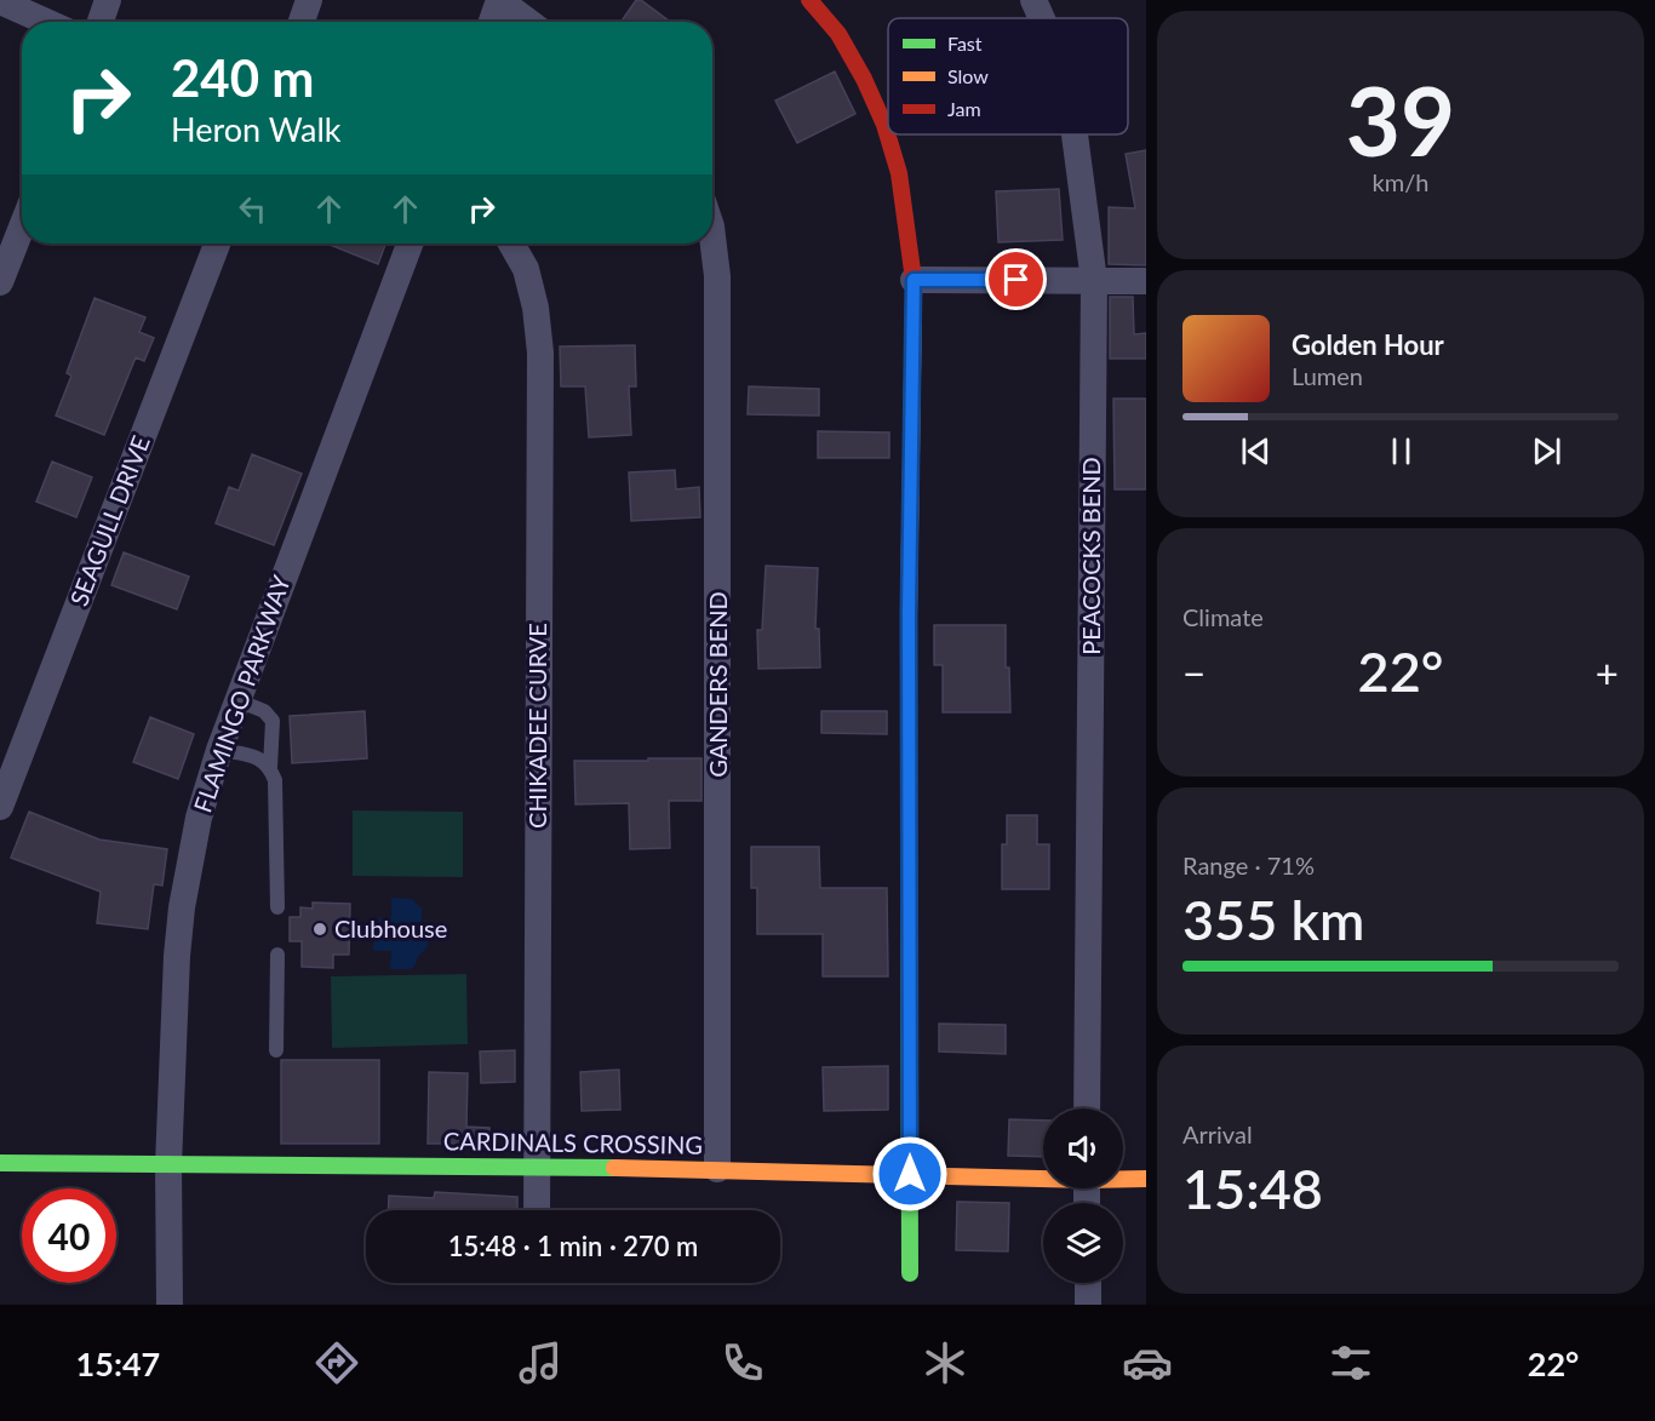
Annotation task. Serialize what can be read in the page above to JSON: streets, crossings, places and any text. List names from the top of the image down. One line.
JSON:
{"streets":{"street":["SEAGULL DRIVE","PEACOCKS BEND","GANDERS BEND","FLAMINGO PARKWAY","CHIKADEE CURVE","CARDINALS CROSSING"]},"crossings":[["GANDERS BEND","CARDINALS CROSSING"],["FLAMINGO PARKWAY","CARDINALS CROSSING"],["CHIKADEE CURVE","CARDINALS CROSSING"]],"places":["Clubhouse"],"legend":["Fast","Slow","Jam"],"page":{"tile":[["39","km/h"],"Climate",["Range · 71%","355 km"],["Arrival","15:48"]],"turn":["240 m","Heron Walk"],"song":["Golden Hour","Lumen"],"heat":["−","22°","+"],"limit":"40","trip":"15:48 · 1 min · 270 m","tabs":["15:47","22°"]}}
